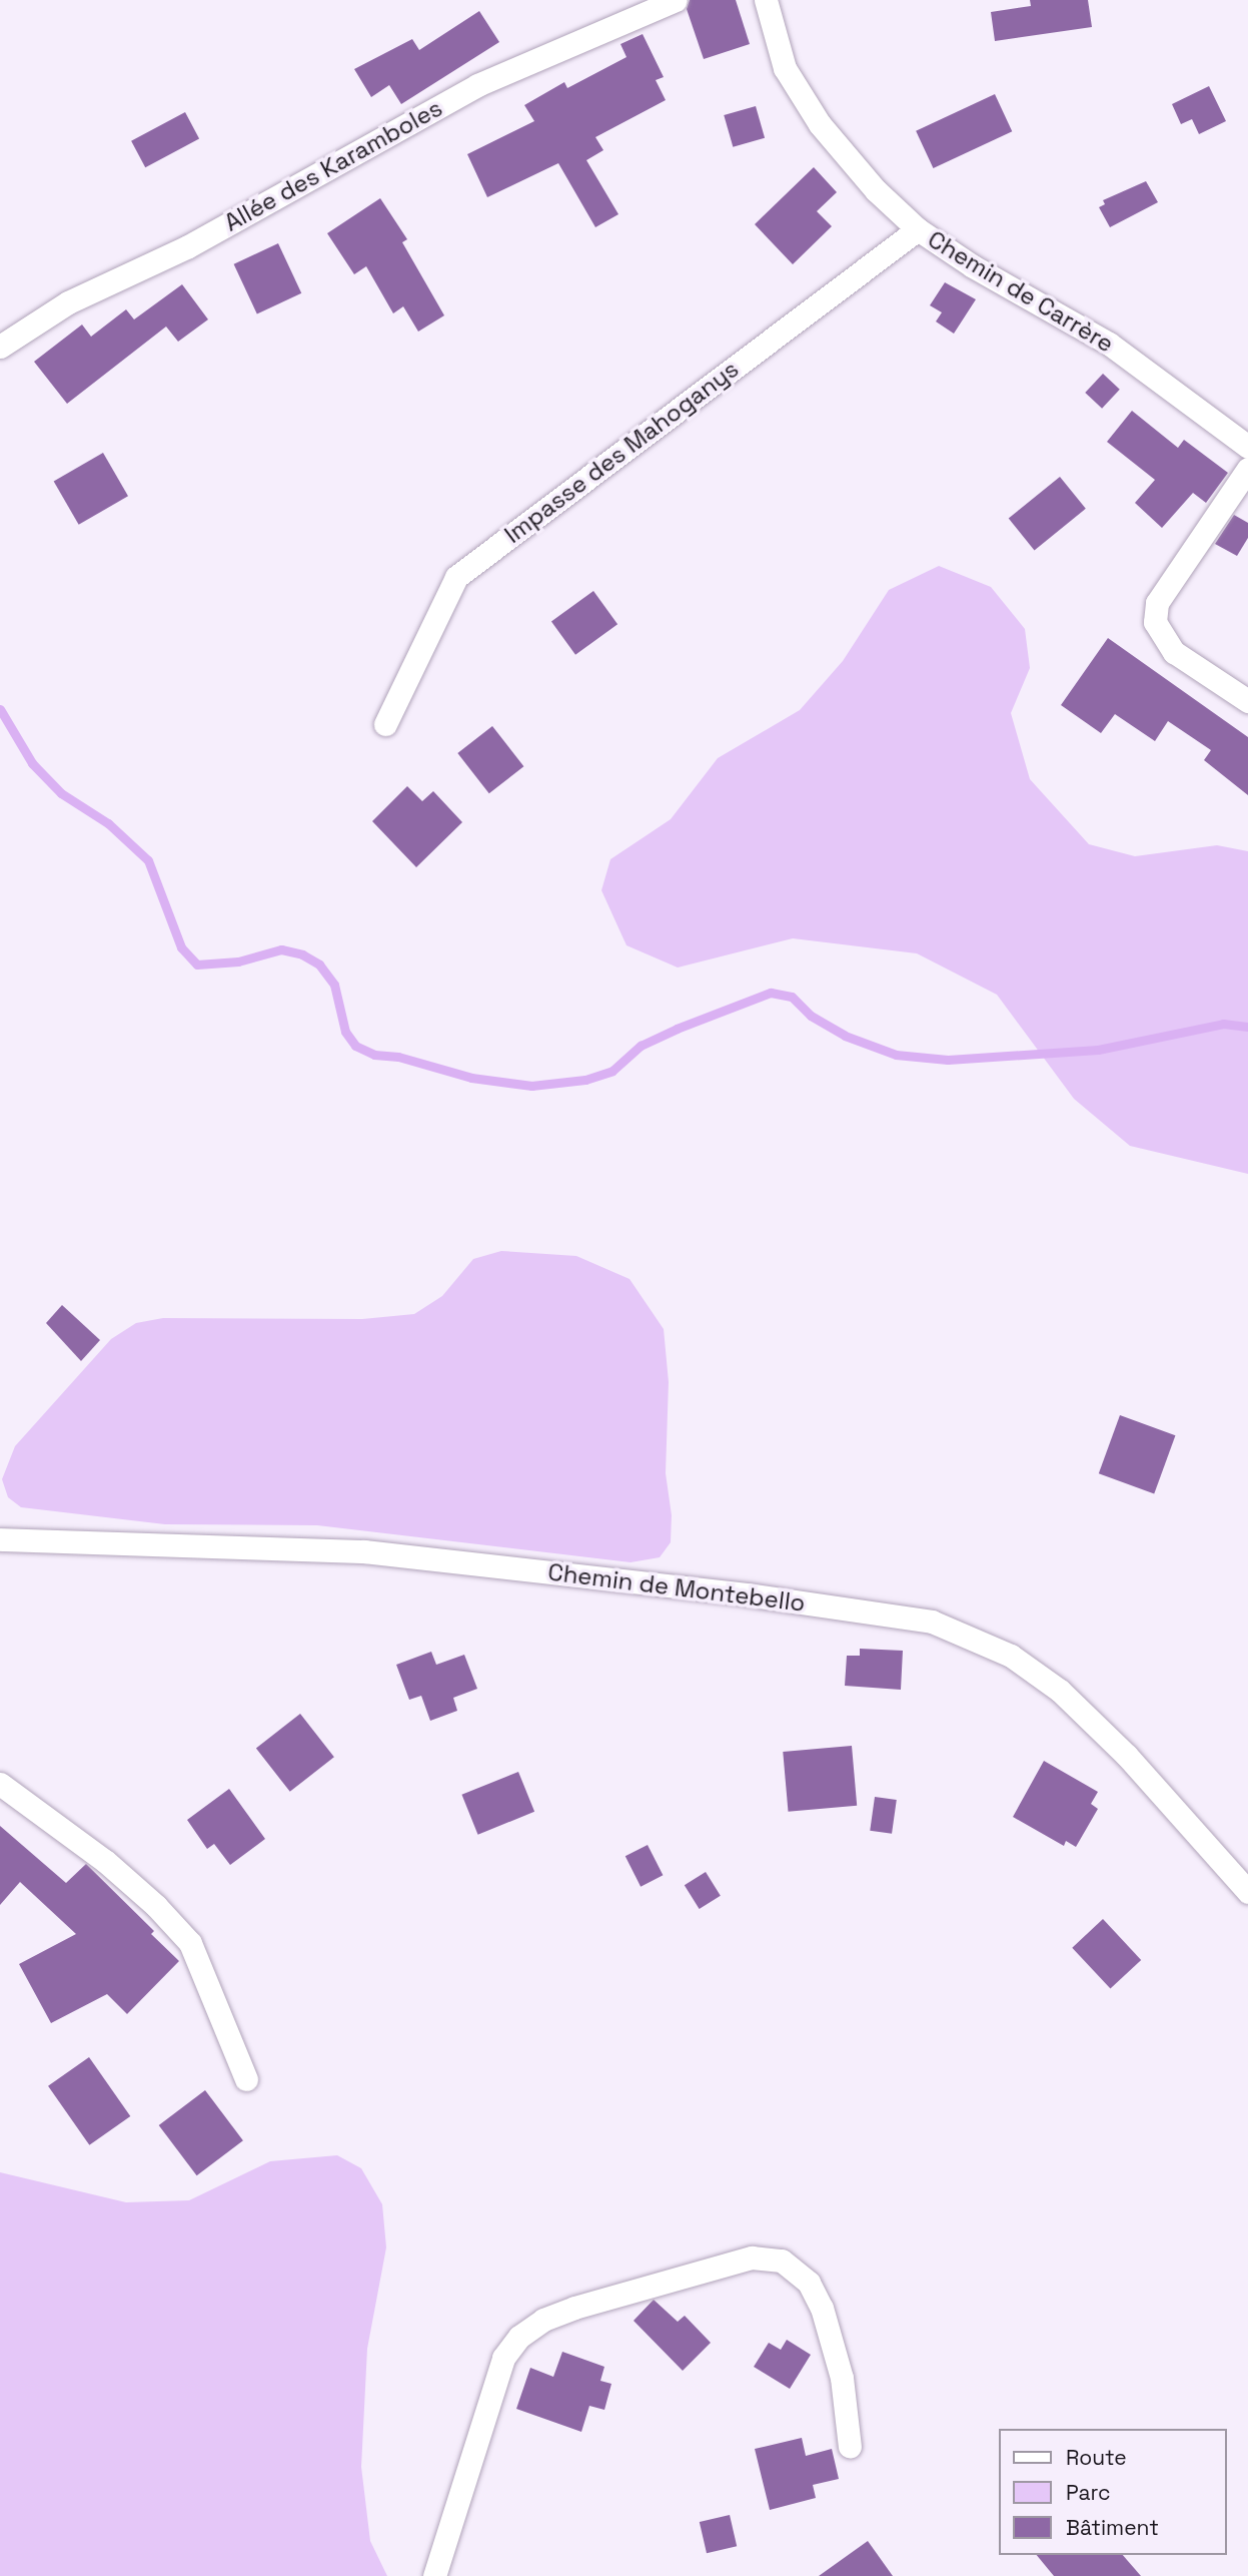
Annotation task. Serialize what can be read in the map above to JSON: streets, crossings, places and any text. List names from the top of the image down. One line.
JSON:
{"streets":{"street":["Allée des Karamboles","Chemin de Carrère","Impasse des Mahoganys","Chemin de Montebello"]},"crossings":[["Chemin de Carrère","Impasse des Mahoganys"]],"legend":["Route","Parc","Bâtiment"]}
